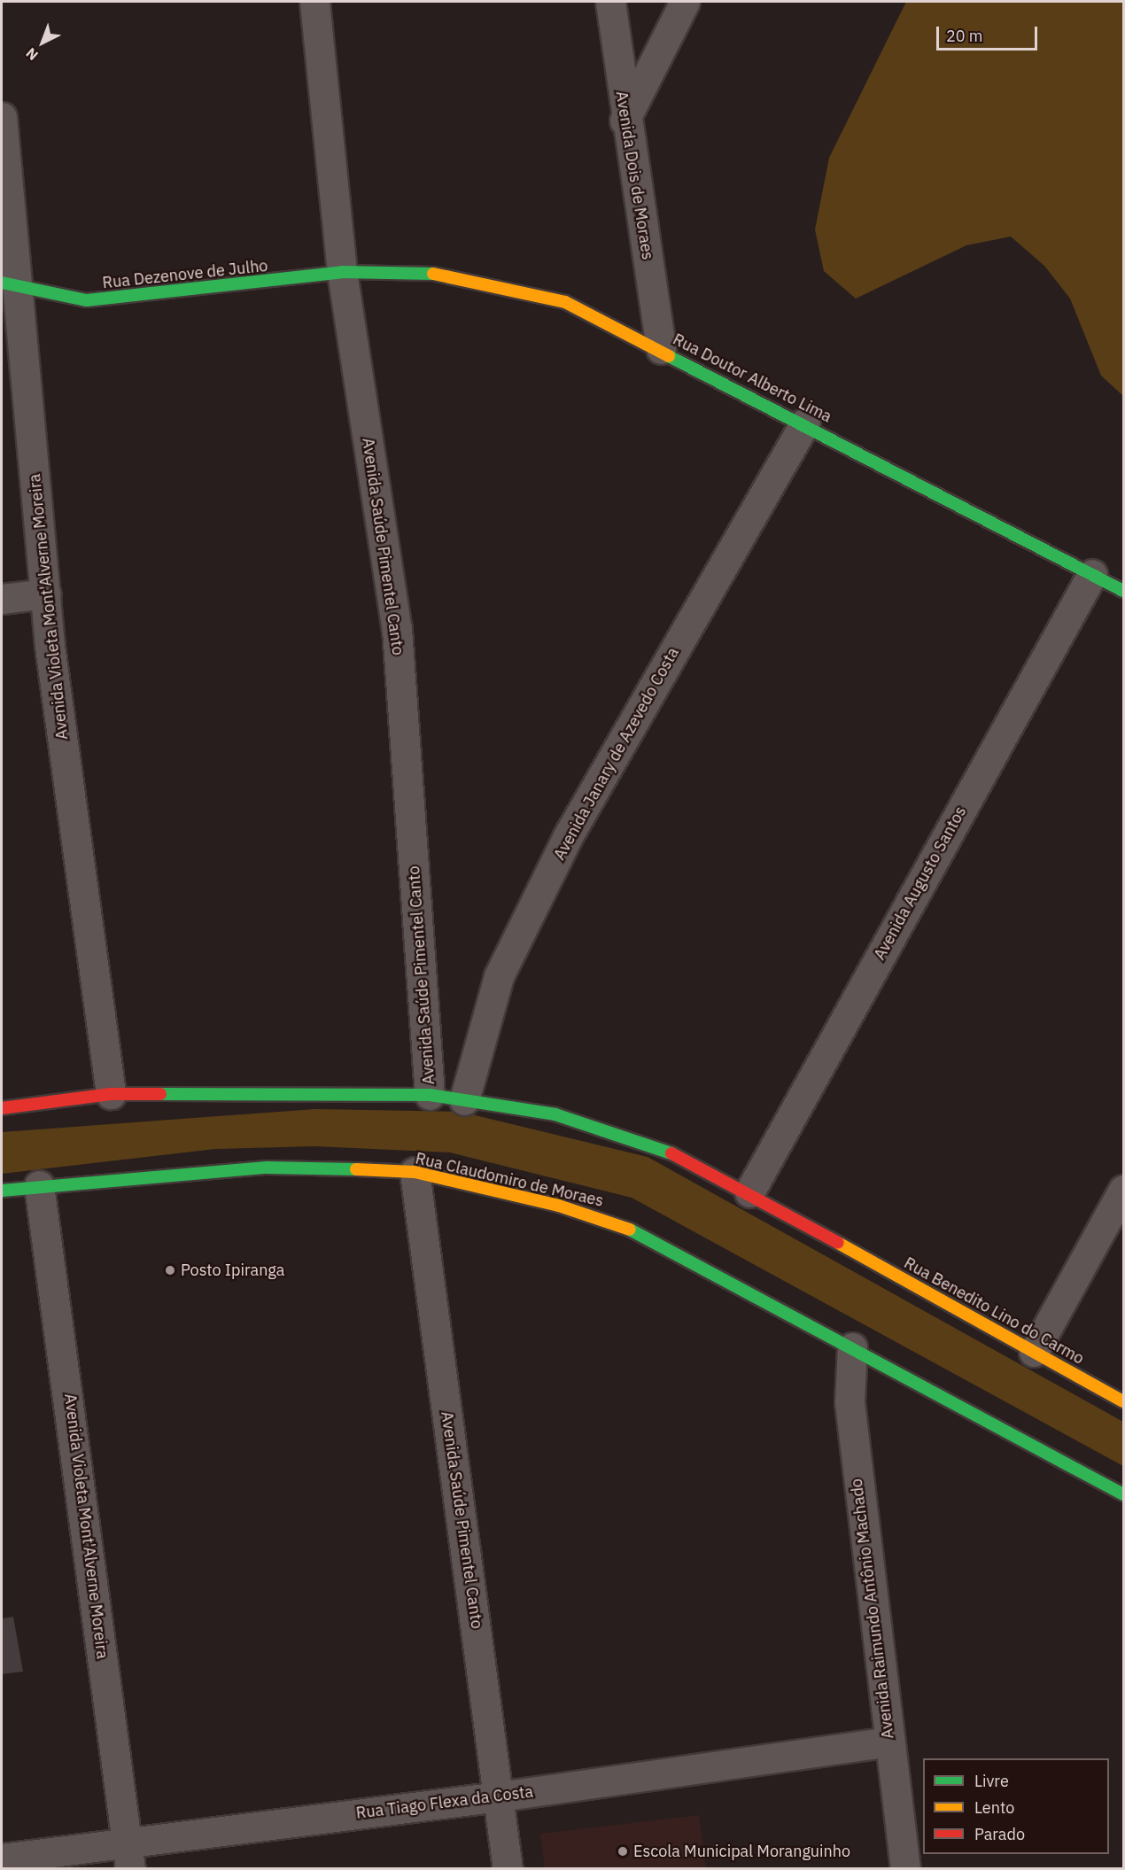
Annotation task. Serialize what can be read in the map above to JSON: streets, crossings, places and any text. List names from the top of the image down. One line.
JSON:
{"streets":{"main road":["Rua Dezenove de Julho","Rua Doutor Alberto Lima","Rua Claudomiro de Moraes","Rua Benedito Lino do Carmo"],"street":["Avenida Dois de Moraes","Avenida Saúde Pimentel Canto","Avenida Violeta Mont'Alverne Moreira","Avenida Janary de Azevedo Costa","Avenida Augusto Santos","Avenida Raimundo Antônio Machado","Rua Tiago Flexa da Costa"]},"crossings":[["Avenida Dois de Moraes","Rua Doutor Alberto Lima"],["Rua Dezenove de Julho","Rua Doutor Alberto Lima"],["Rua Dezenove de Julho","Avenida Saúde Pimentel Canto"],["Rua Dezenove de Julho","Avenida Violeta Mont'Alverne Moreira"],["Rua Doutor Alberto Lima","Avenida Saúde Pimentel Canto"],["Rua Doutor Alberto Lima","Avenida Janary de Azevedo Costa"],["Rua Doutor Alberto Lima","Avenida Augusto Santos"],["Avenida Saúde Pimentel Canto","Rua Claudomiro de Moraes"],["Avenida Saúde Pimentel Canto","Rua Tiago Flexa da Costa"],["Avenida Violeta Mont'Alverne Moreira","Rua Claudomiro de Moraes"],["Avenida Violeta Mont'Alverne Moreira","Rua Tiago Flexa da Costa"],["Avenida Augusto Santos","Rua Benedito Lino do Carmo"],["Rua Claudomiro de Moraes","Avenida Raimundo Antônio Machado"],["Avenida Raimundo Antônio Machado","Rua Tiago Flexa da Costa"]],"places":["Posto Ipiranga","Escola Municipal Moranguinho"],"legend":["Livre","Lento","Parado"],"scale_bar":"20 m","north":"bottom left"}
